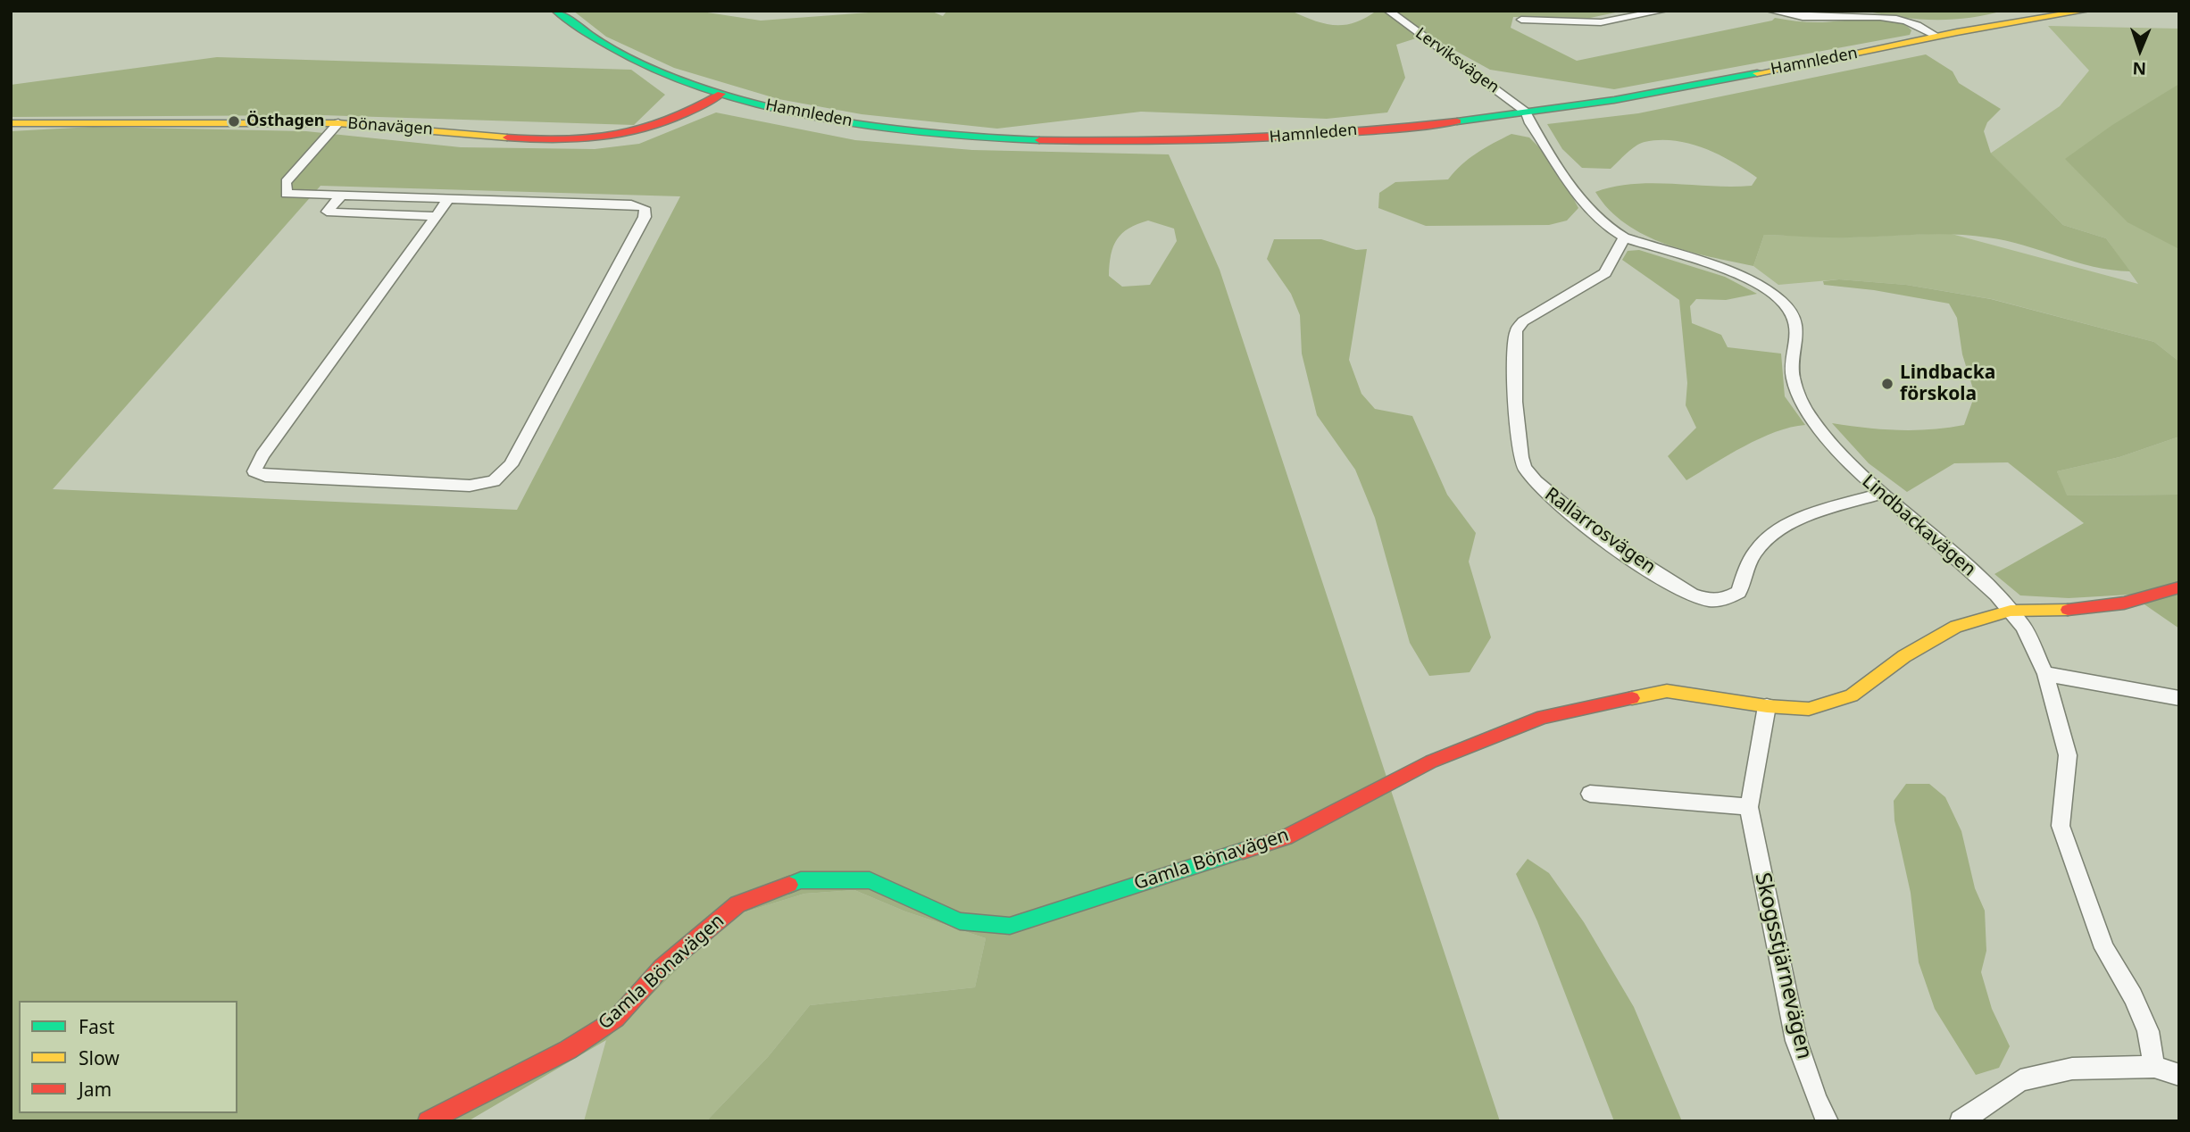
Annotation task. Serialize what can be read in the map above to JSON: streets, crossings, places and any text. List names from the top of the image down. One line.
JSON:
{"streets":{"street":["Lerviksvägen","Hamnleden","Bönavägen","Lindbackavägen","Rallarrosvägen","Gamla Bönavägen","Skogsstjärnevägen"]},"crossings":[["Lerviksvägen","Hamnleden"],["Lerviksvägen","Lindbackavägen"],["Hamnleden","Bönavägen"],["Hamnleden","Lindbackavägen"],["Lindbackavägen","Rallarrosvägen"],["Lindbackavägen","Gamla Bönavägen"],["Gamla Bönavägen","Skogsstjärnevägen"]],"places":["Östhagen","Lindbacka förskola"],"legend":["Fast","Slow","Jam"],"north":"bottom"}
